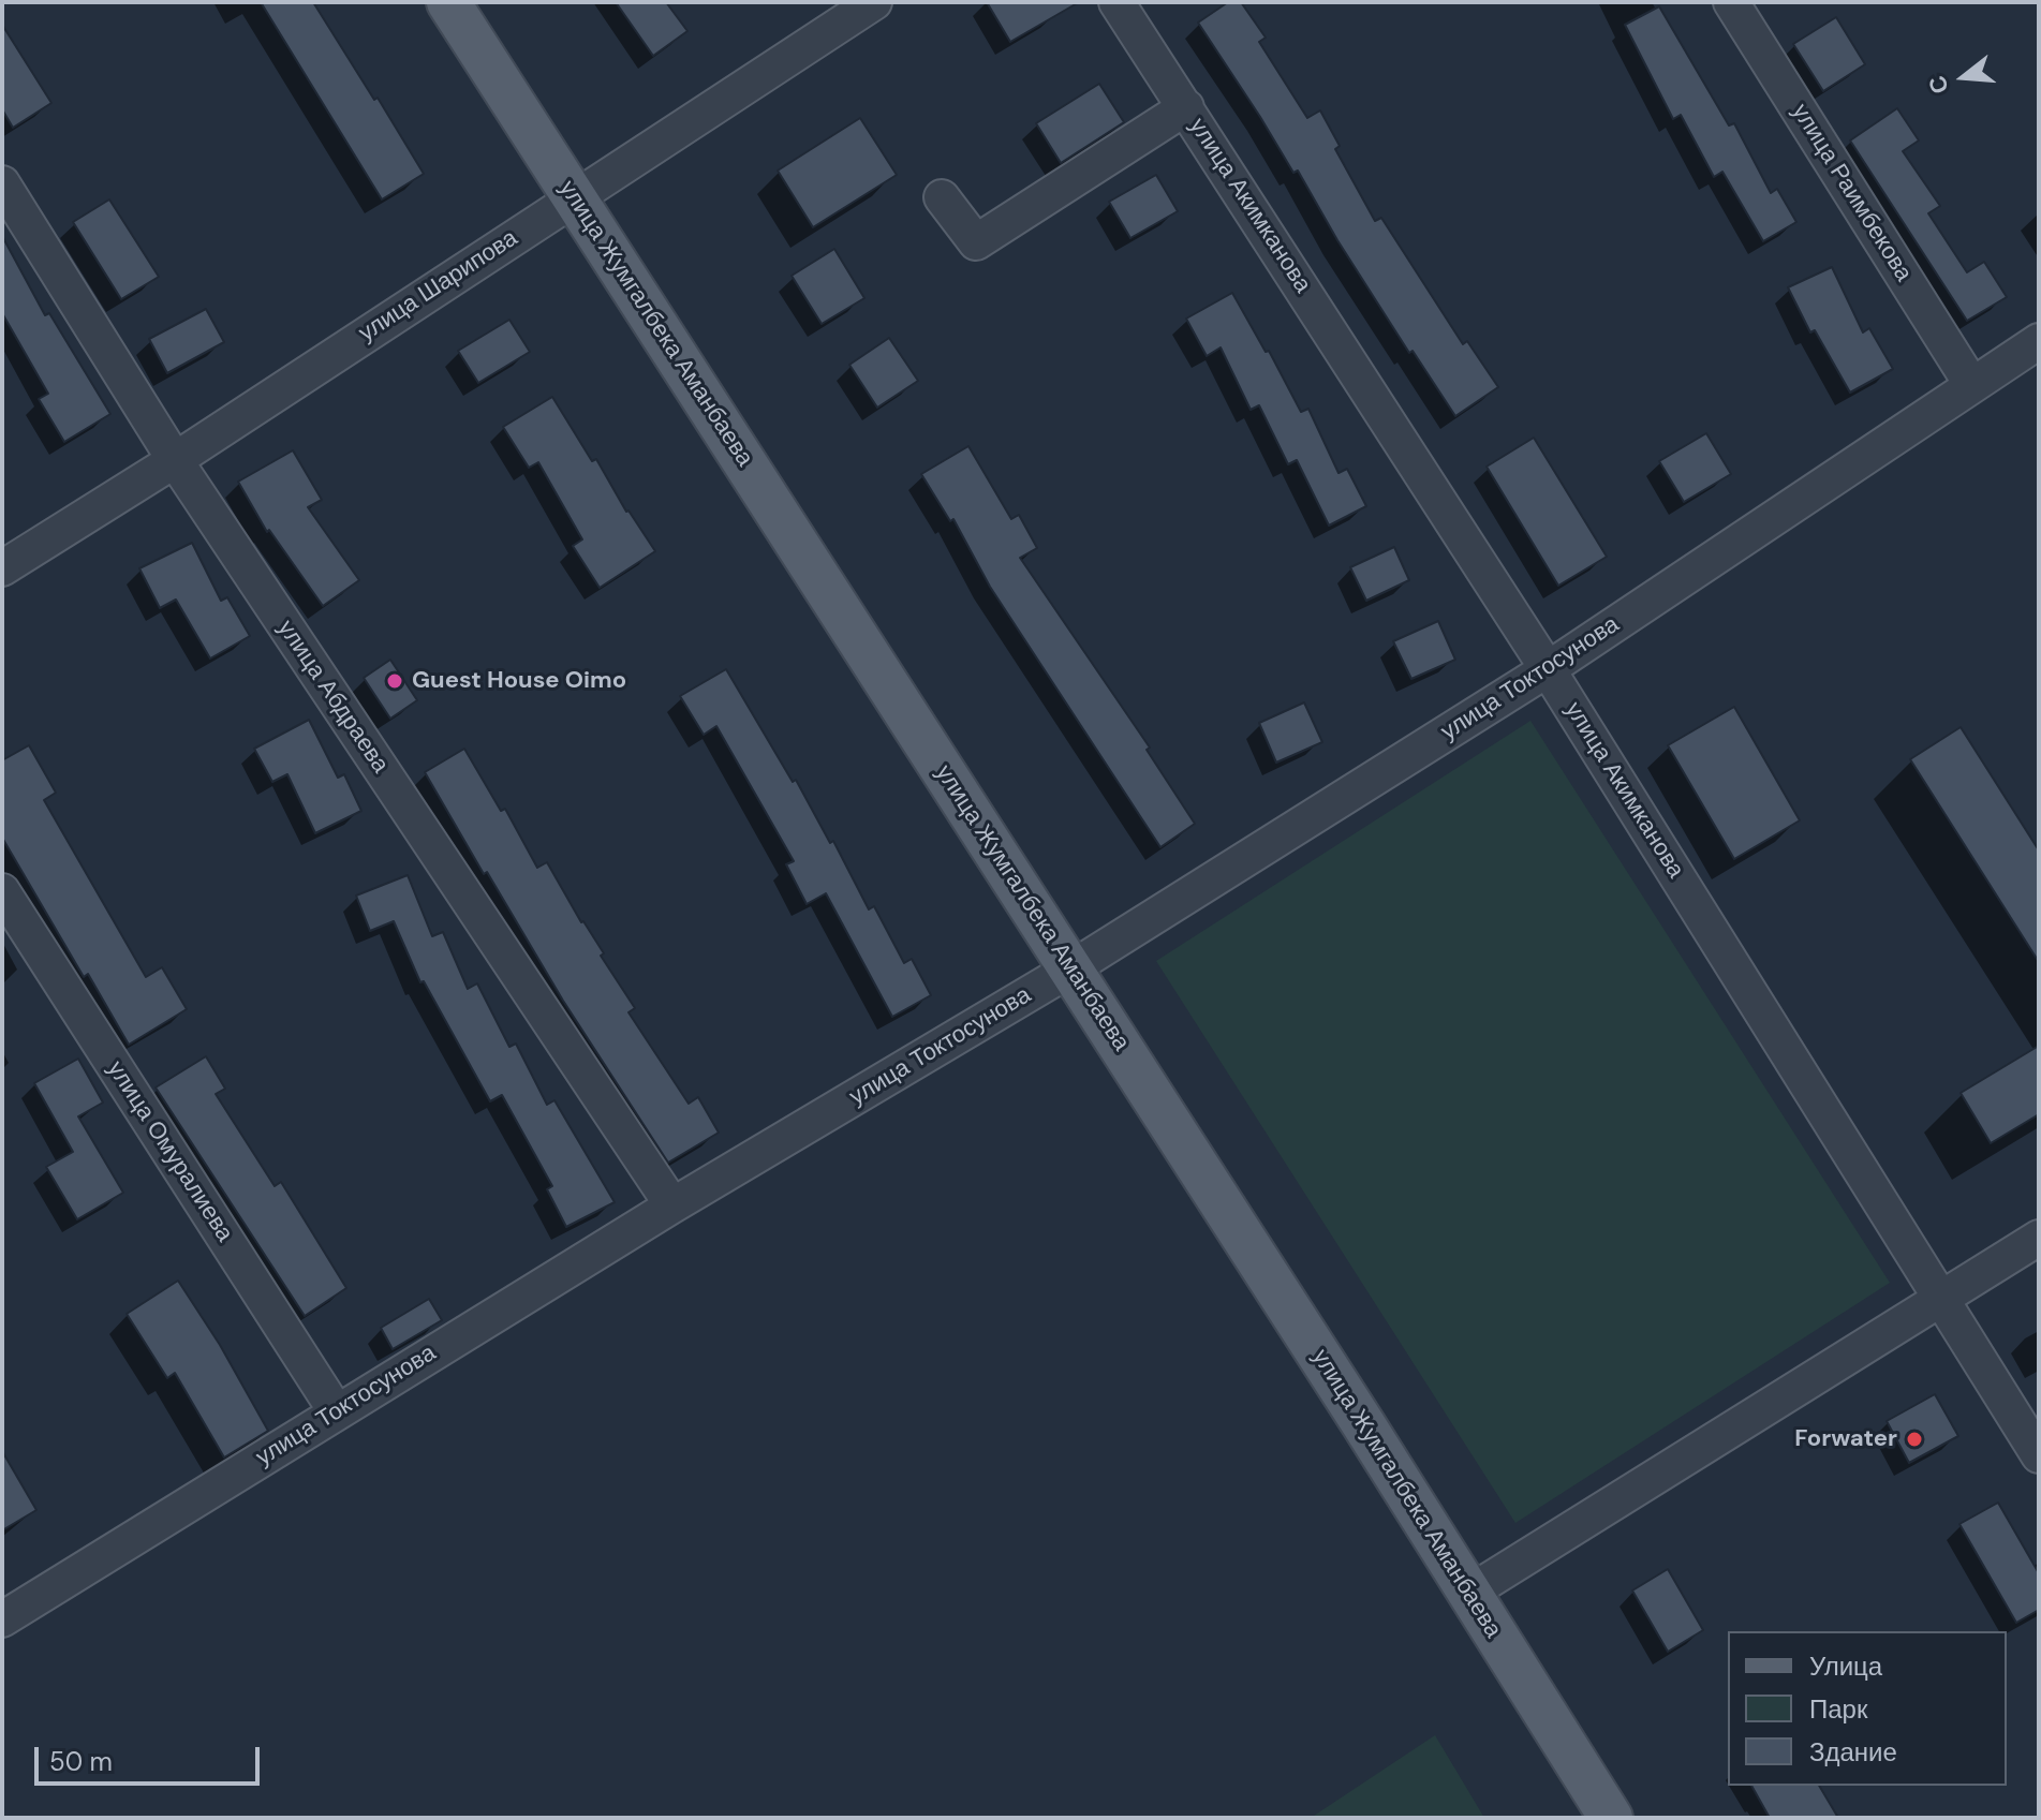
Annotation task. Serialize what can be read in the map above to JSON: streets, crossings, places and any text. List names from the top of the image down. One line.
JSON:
{"streets":{"main road":["улица Жумгалбека Аманбаева"],"street":["улица Раимбекова","улица Акимканова","улица Шарипова","улица Токтосунова","улица Абдраева","улица Омуралиева"]},"crossings":[["улица Раимбекова","улица Токтосунова"],["улица Акимканова","улица Токтосунова"],["улица Шарипова","улица Жумгалбека Аманбаева"],["улица Шарипова","улица Абдраева"],["улица Жумгалбека Аманбаева","улица Токтосунова"],["улица Токтосунова","улица Абдраева"],["улица Токтосунова","улица Омуралиева"]],"places":["Guest House Oimo","Forwater"],"legend":["Улица","Парк","Здание"],"scale_bar":"50 m","north":"left"}
